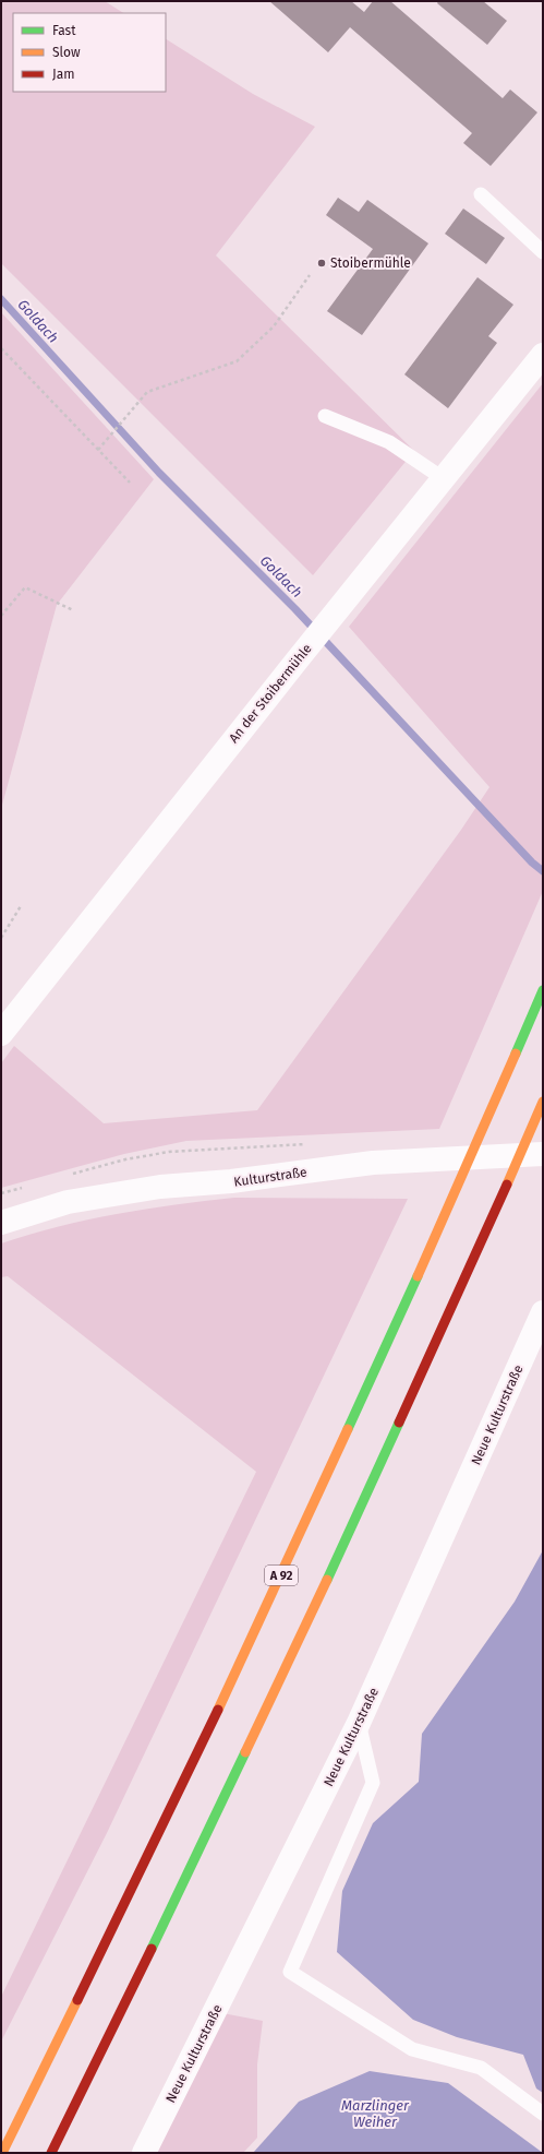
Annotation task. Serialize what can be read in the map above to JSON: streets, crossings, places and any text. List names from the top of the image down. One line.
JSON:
{"streets":{"highway":["A 92"],"street":["An der Stoibermühle","Kulturstraße","Neue Kulturstraße"]},"water":["Goldach","Marzlinger Weiher"],"places":["Stoibermühle"],"legend":["Fast","Slow","Jam"]}
